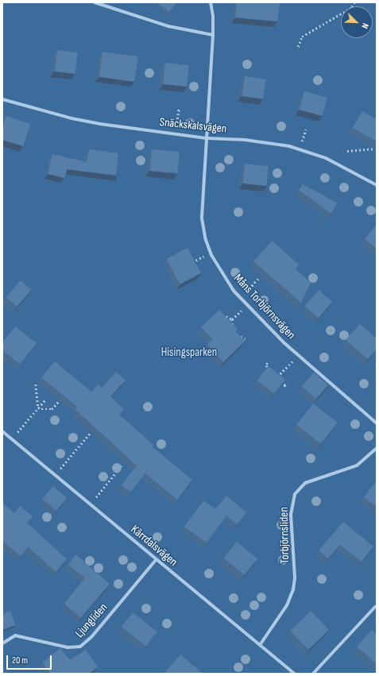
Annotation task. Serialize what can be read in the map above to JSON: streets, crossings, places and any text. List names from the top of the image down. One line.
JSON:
{"streets":{"street":["Snäckskalsvägen","Måns Torbjörnsvägen","Torbjörnsliden","Kärrdalsvägen","Ljungliden"]},"crossings":[["Snäckskalsvägen","Måns Torbjörnsvägen"],["Torbjörnsliden","Kärrdalsvägen"],["Kärrdalsvägen","Ljungliden"]],"parks":["Hisingsparken"],"scale_bar":"20 m","north":"bottom right"}
